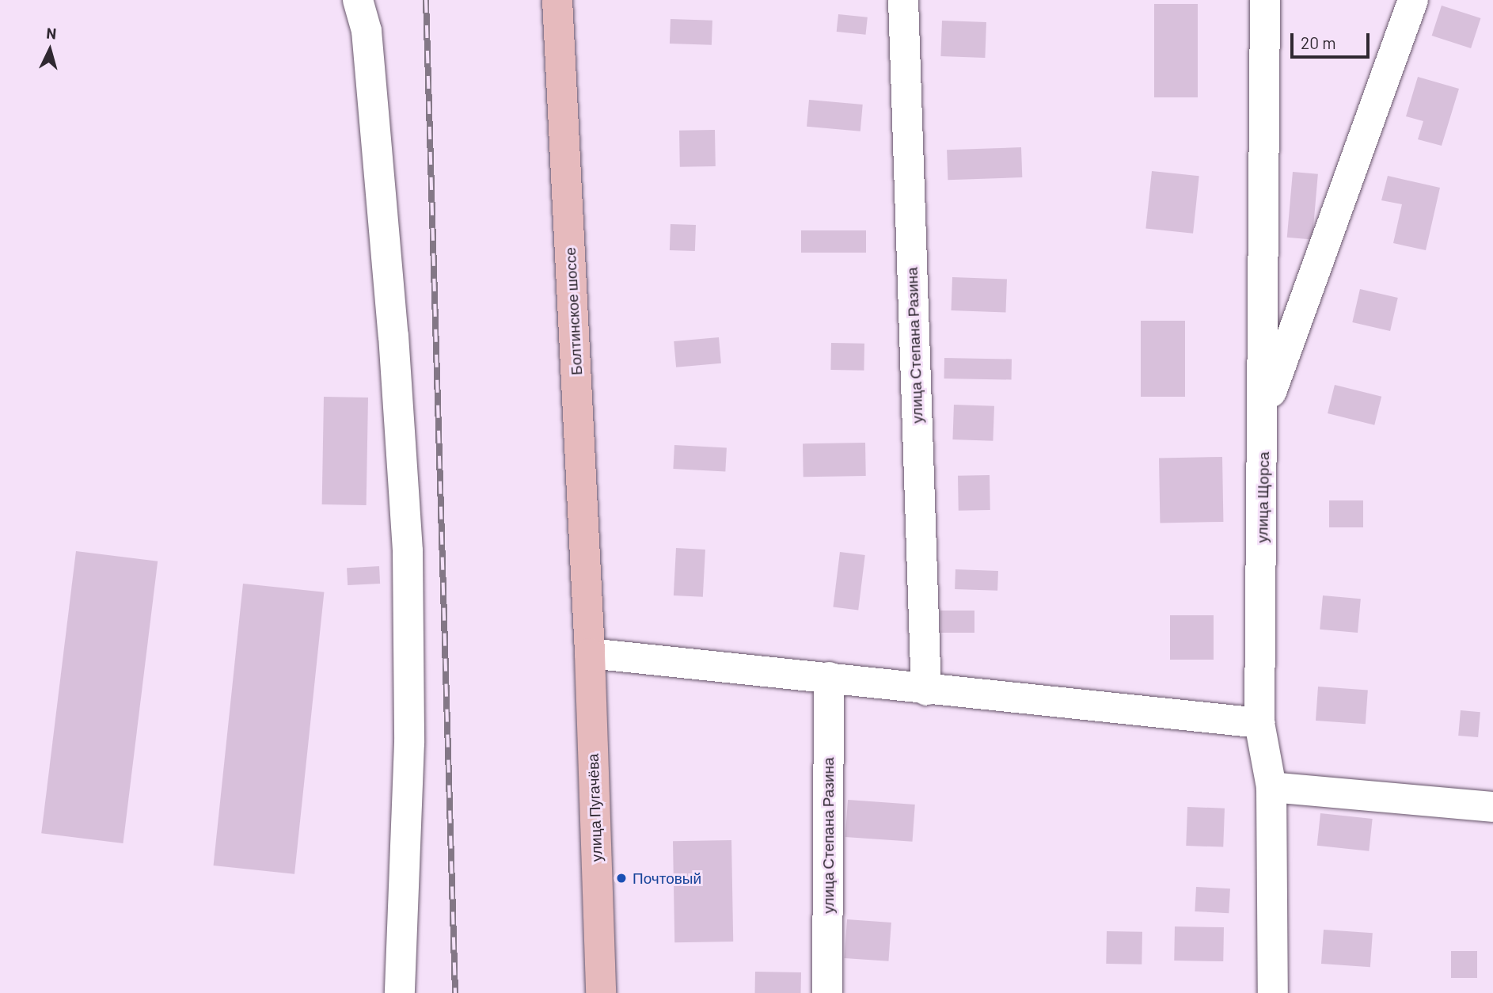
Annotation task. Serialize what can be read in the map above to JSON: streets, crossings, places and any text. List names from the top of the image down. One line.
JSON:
{"streets":{"main road":["Болтинское шоссе","улица Пугачёва"],"street":["улица Степана Разина","улица Щорса"]},"crossings":[["Болтинское шоссе","улица Пугачёва"]],"places":["Почтовый"],"scale_bar":"20 m","north":"top"}
